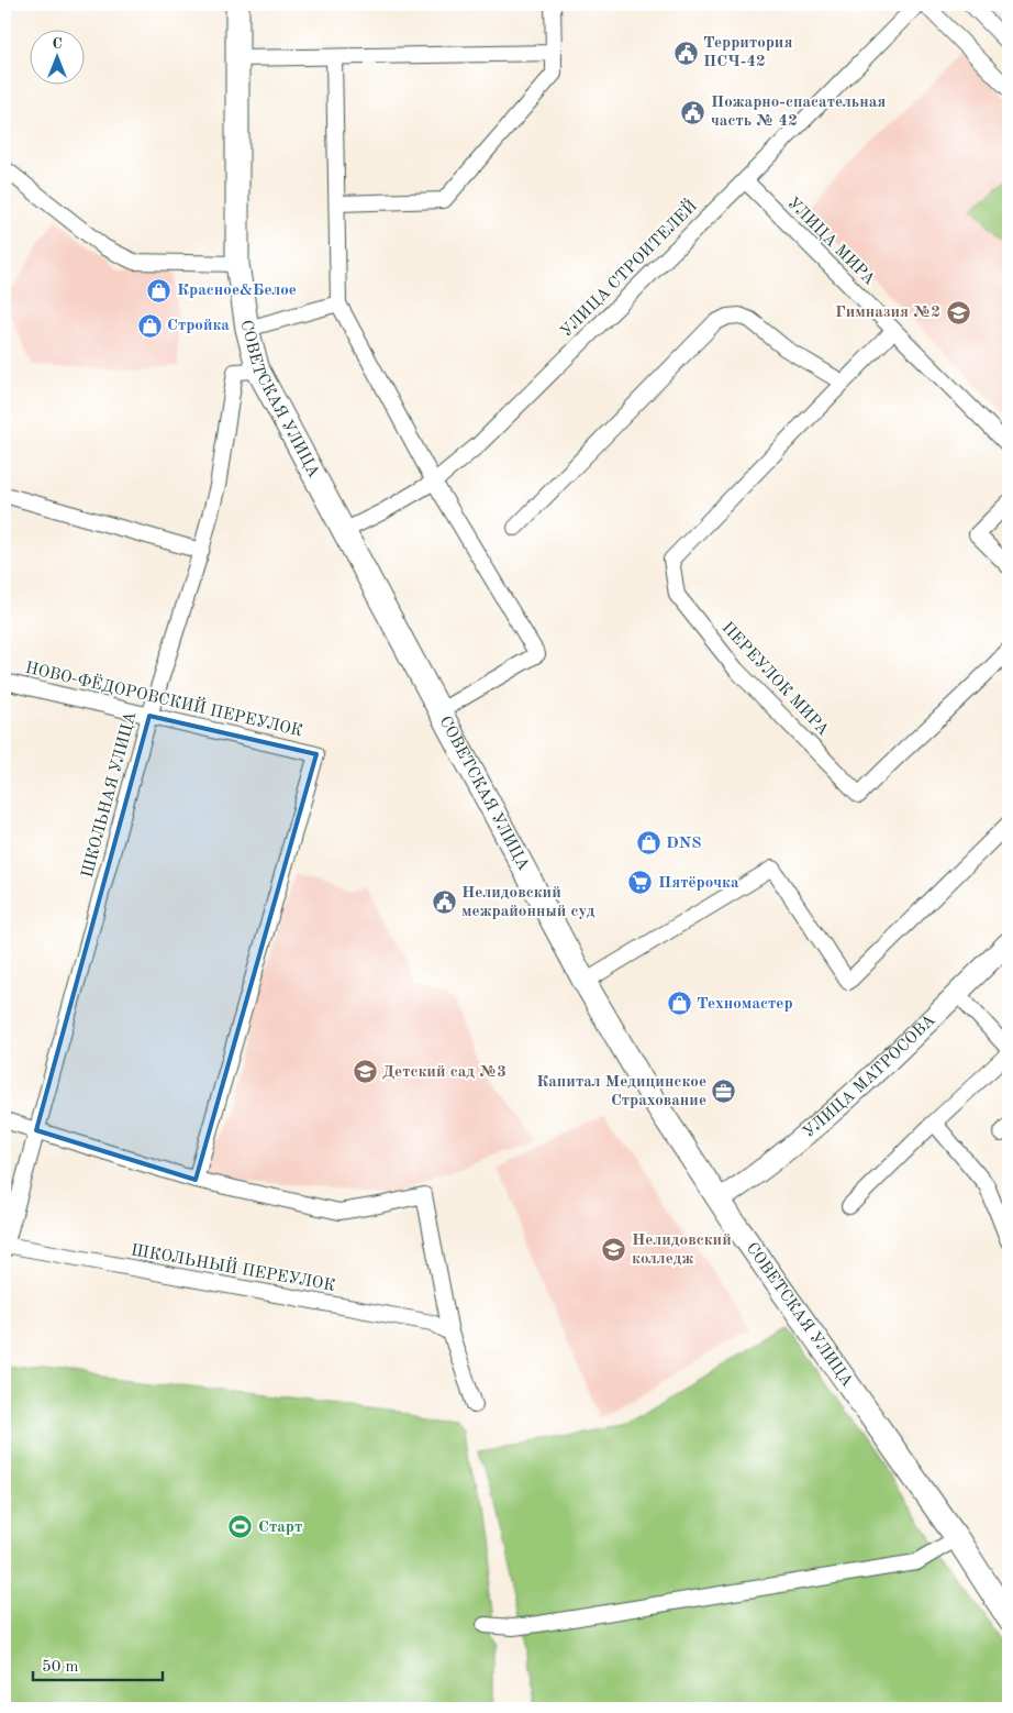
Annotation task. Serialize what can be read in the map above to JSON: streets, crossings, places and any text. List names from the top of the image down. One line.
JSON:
{"streets":{"main road":["СОВЕТСКАЯ УЛИЦА","УЛИЦА МАТРОСОВА"],"street":["УЛИЦА МИРА","УЛИЦА СТРОИТЕЛЕЙ","ПЕРЕУЛОК МИРА","НОВО-ФЁДОРОВСКИЙ ПЕРЕУЛОК","ШКОЛЬНАЯ УЛИЦА","ШКОЛЬНЫЙ ПЕРЕУЛОК"]},"crossings":[["УЛИЦА МИРА","УЛИЦА СТРОИТЕЛЕЙ"],["УЛИЦА МИРА","ПЕРЕУЛОК МИРА"],["УЛИЦА СТРОИТЕЛЕЙ","СОВЕТСКАЯ УЛИЦА"],["СОВЕТСКАЯ УЛИЦА","ШКОЛЬНАЯ УЛИЦА"],["СОВЕТСКАЯ УЛИЦА","УЛИЦА МАТРОСОВА"],["НОВО-ФЁДОРОВСКИЙ ПЕРЕУЛОК","ШКОЛЬНАЯ УЛИЦА"],["ШКОЛЬНАЯ УЛИЦА","ШКОЛЬНЫЙ ПЕРЕУЛОК"]],"places":{"public building":["Территория ПСЧ-42","Пожарно-спасательная часть № 42","Нелидовский межрайонный суд"],"shop":["Красное&Белое","Стройка","DNS","Техномастер"],"school or university":["Гимназия №2","Детский сад №3","Нелидовский колледж"],"supermarket":["Пятёрочка"],"office":["Капитал Медицинское Страхование"],"sports":["Старт"]},"scale_bar":"50 m","north":"top"}
